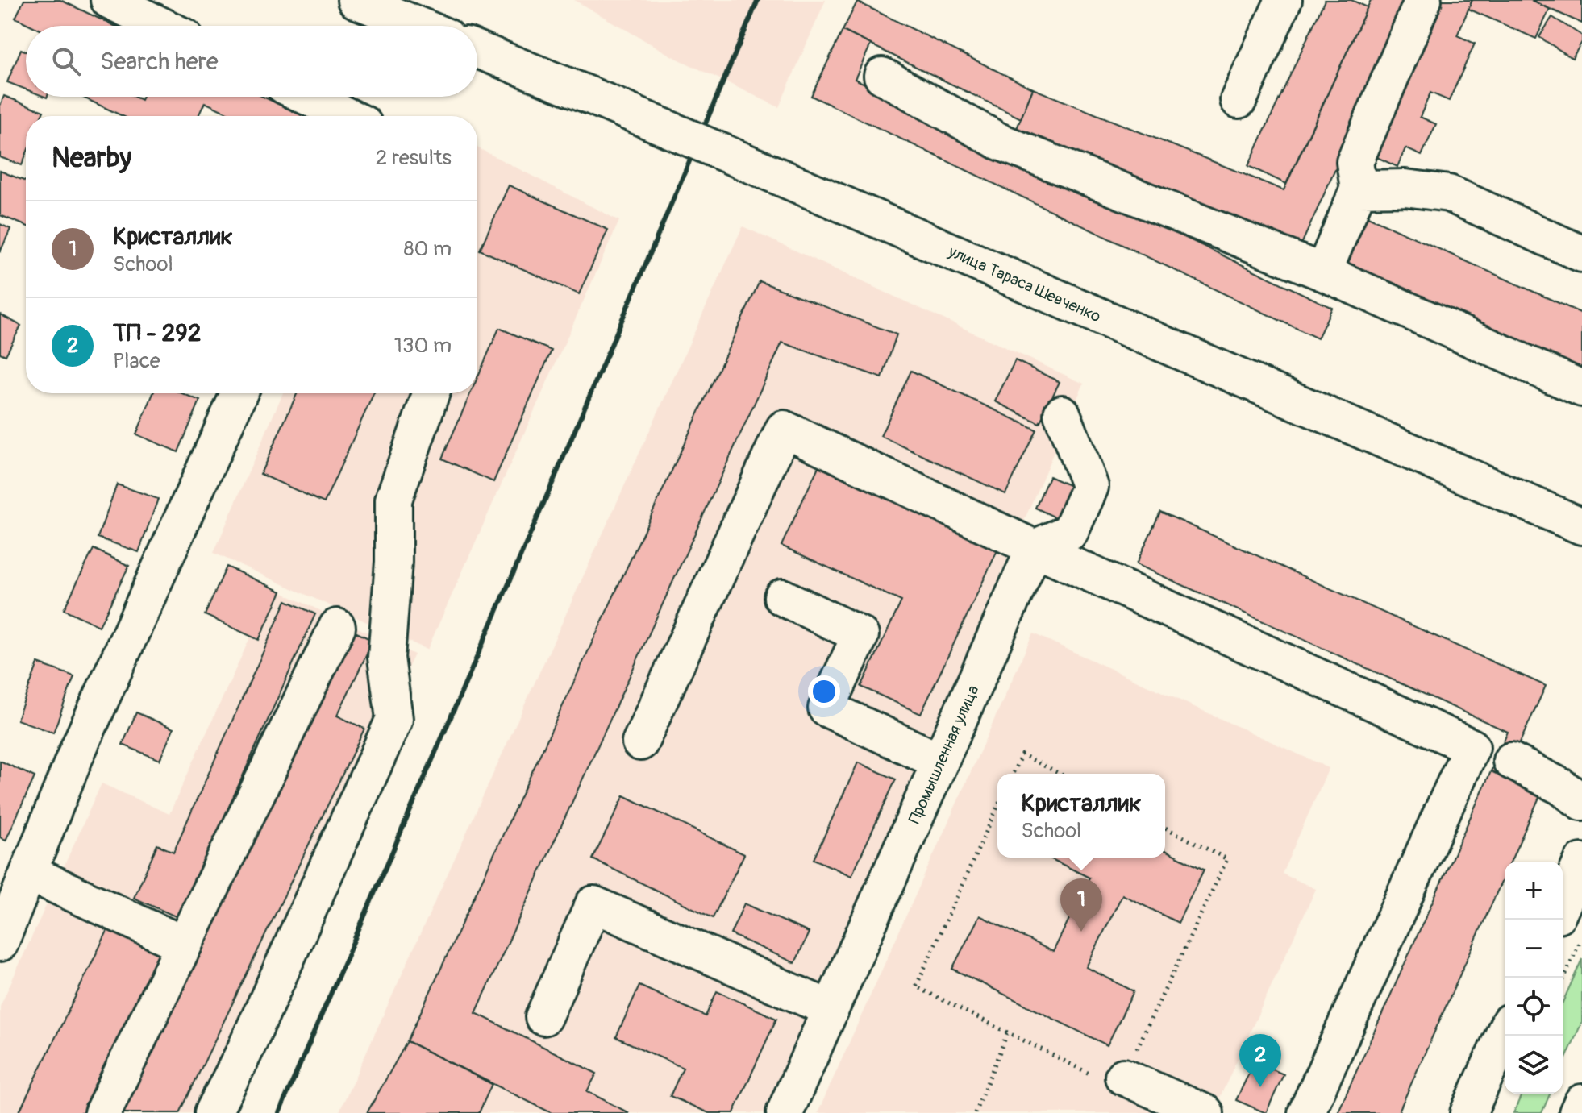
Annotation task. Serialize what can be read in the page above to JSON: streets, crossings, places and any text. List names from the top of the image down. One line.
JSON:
{"streets":{"street":["улица Тараса Шевченко","Промышленная улица"]},"page":{"search":"Search here","heading":["Nearby","2 results"],"list":[{"mark":"1","name":"Кристаллик","note":"School","value":"80 m"},{"mark":"2","name":"ТП - 292","note":"Place","value":"130 m"}],"popup":["Кристаллик","School"],"map_buttons":["+","−"],"pins":["1","2"]}}
